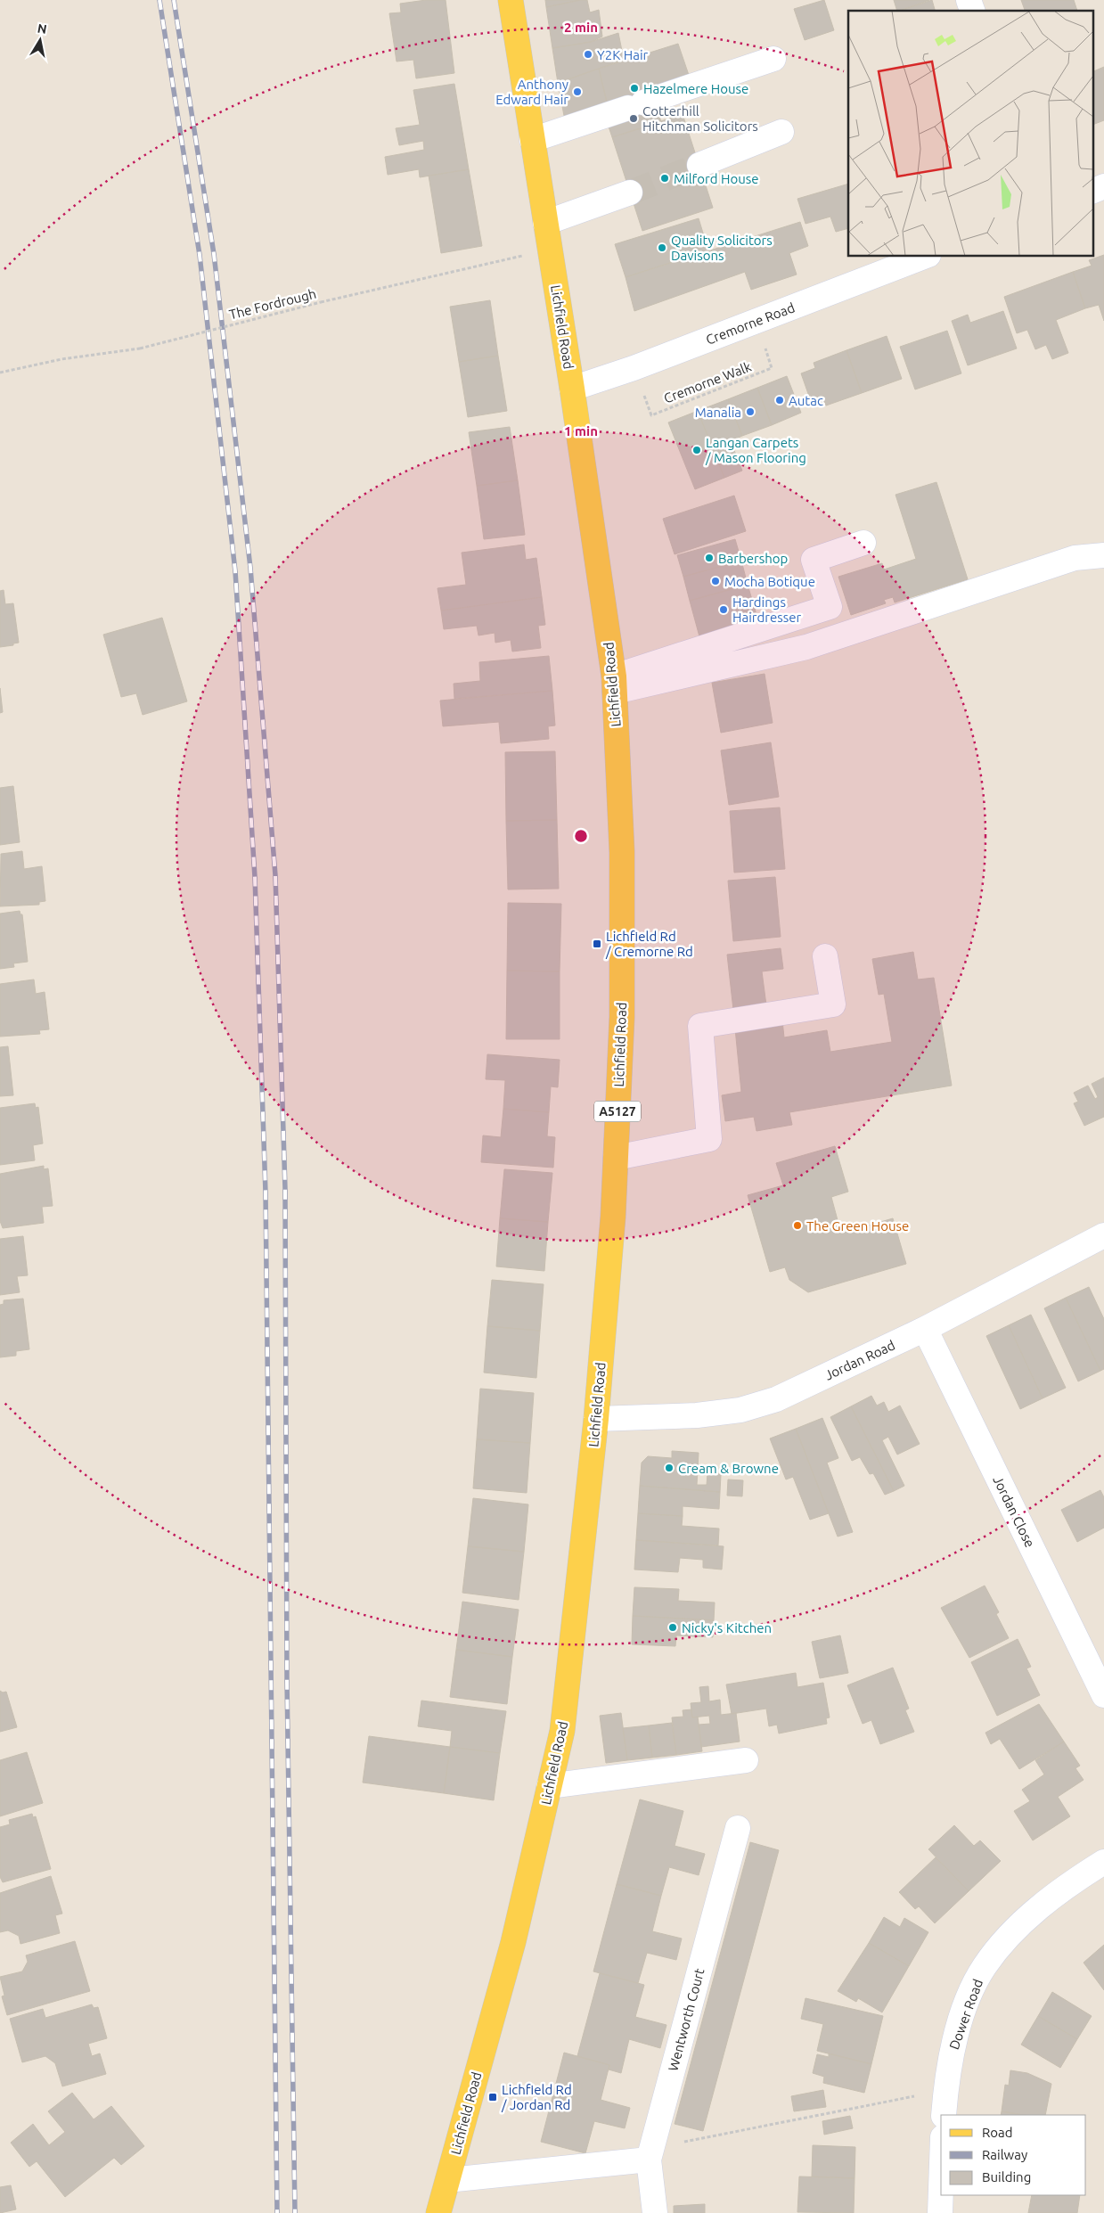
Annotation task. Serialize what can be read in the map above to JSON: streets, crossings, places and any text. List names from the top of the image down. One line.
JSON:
{"streets":{"main road":["Lichfield Road","A5127"],"street":["Cremorne Road","Jordan Road","Jordan Close","Dower Road","Wentworth Court"],"path":["The Fordrough","Cremorne Walk"]},"crossings":[["The Fordrough","Lichfield Road"],["Cremorne Road","Lichfield Road"],["Cremorne Road","Cremorne Walk"],["Lichfield Road","Jordan Road"],["Jordan Road","Jordan Close"]],"places":{"other":["Y2K Hair","Hazelmere House","Anthony Edward Hair","Cotterhill Hitchman Solicitors","Milford House","Quality Solicitors Davisons","Autac","Manalia","Langan Carpets / Mason Flooring","Barbershop","Mocha Botique","Hardings Hairdresser","The Green House","Cream & Browne","Nicky's Kitchen"],"transit":["Lichfield Rd / Cremorne Rd","Lichfield Rd / Jordan Rd"]},"legend":["Road","Railway","Building"],"north":"top","rings":["2 min","1 min"]}
